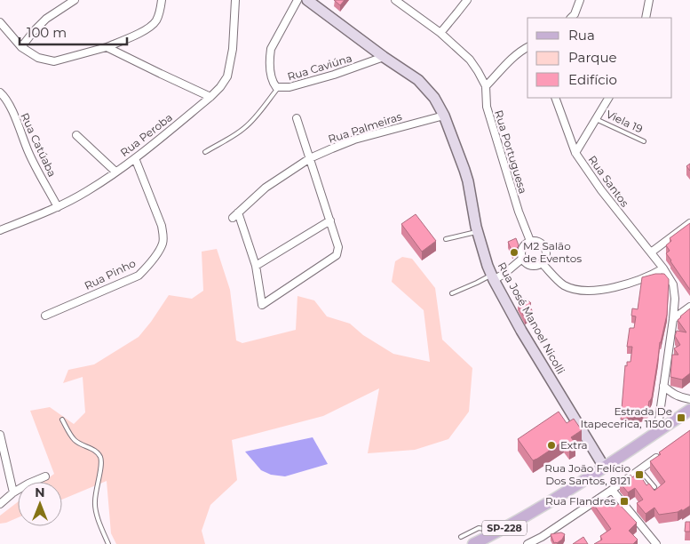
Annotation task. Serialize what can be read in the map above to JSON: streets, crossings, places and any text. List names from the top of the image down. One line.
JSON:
{"streets":{"main road":["Rua José Manoel Nicolli","SP-228"],"street":["Rua Caviúna","Rua Palmeiras","Rua Peroba","Rua Catúaba","Rua Portuguesa","Rua Santos","Rua Pinho"],"lane":["Viela 19"]},"crossings":[["Rua Caviúna","Rua José Manoel Nicolli"],["Rua Palmeiras","Rua José Manoel Nicolli"],["Rua Peroba","Rua Catúaba"],["Rua Peroba","Rua Pinho"],["Rua Santos","SP-228"],["Rua José Manoel Nicolli","SP-228"]],"places":{"other":["M2 Salão de Eventos","Extra"],"transit":["Estrada De Itapecerica, 11500","Rua João Felício Dos Santos, 8121","Rua Flandres"]},"legend":["Rua","Parque","Edifício"],"scale_bar":"100 m","north":"top"}
